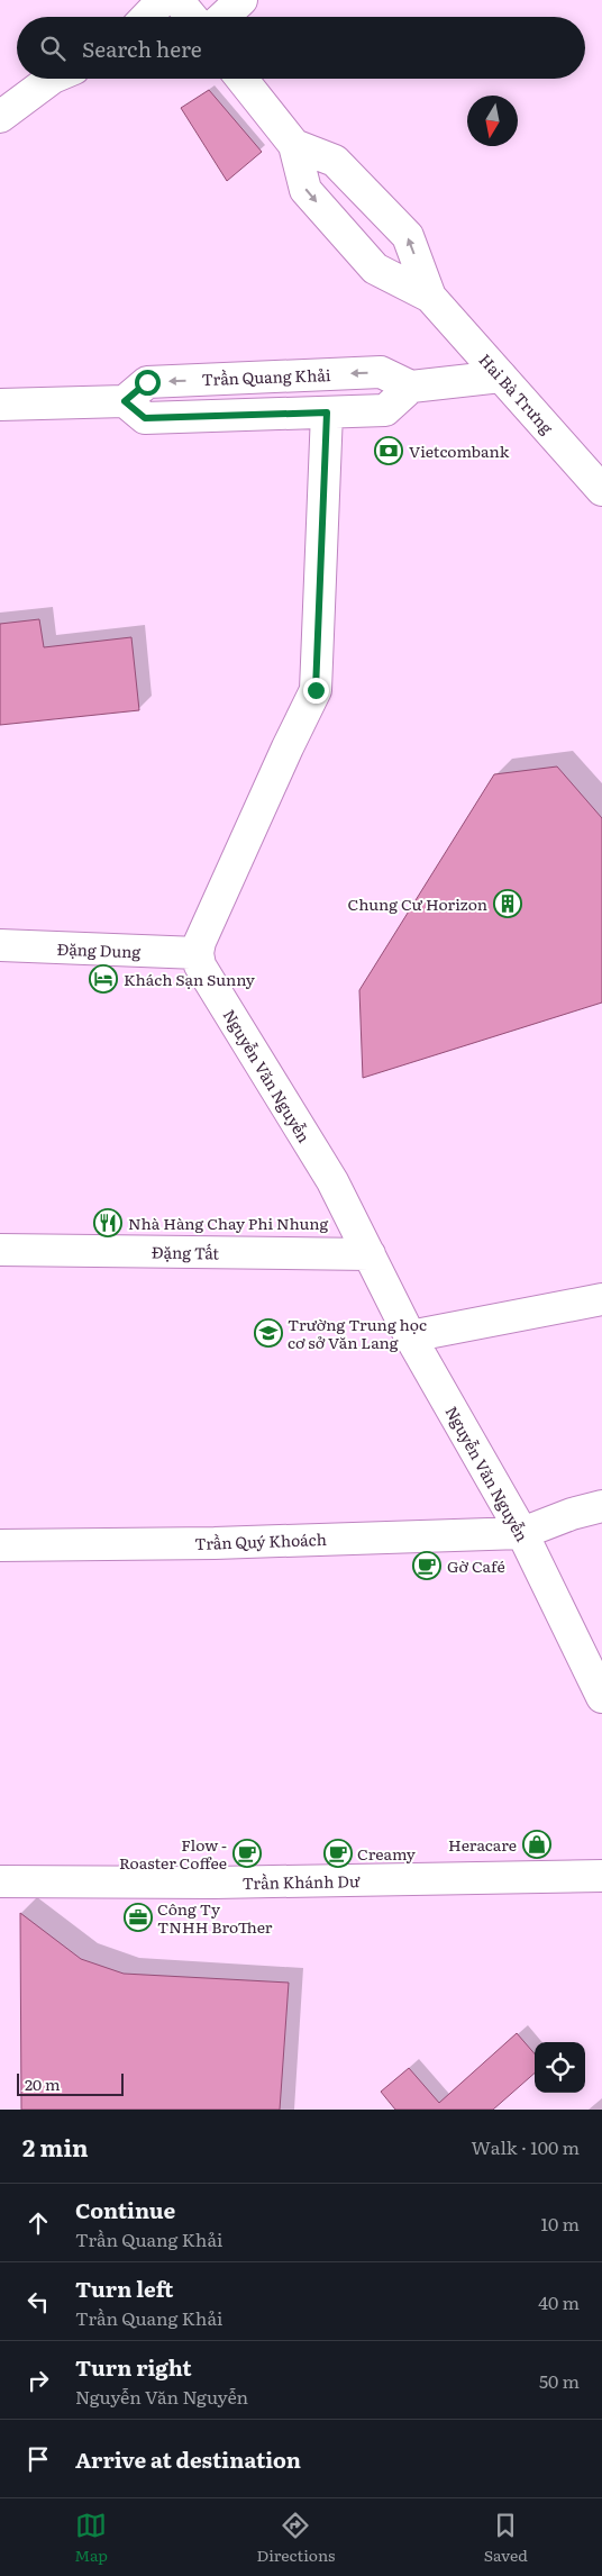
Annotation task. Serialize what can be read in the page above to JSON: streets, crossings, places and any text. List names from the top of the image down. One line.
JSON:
{"streets":{"street":["Trần Quang Khải","Hai Bà Trưng","Đặng Dung","Nguyễn Văn Nguyễn","Ðặng Tất","Trần Quý Khoách","Trần Khánh Dư"]},"crossings":[["Đặng Dung","Nguyễn Văn Nguyễn"],["Nguyễn Văn Nguyễn","Ðặng Tất"],["Nguyễn Văn Nguyễn","Trần Quý Khoách"]],"places":{"bank":["Vietcombank"],"building":["Chung Cư Horizon"],"hotel":["Khách Sạn Sunny"],"restaurant":["Nhà Hàng Chay Phi Nhung"],"school or university":["Trường Trung học cơ sở Văn Lang"],"cafe":["Gờ Café","Flow - Roaster Coffee","Creamy"],"shop":["Heracare"],"office":["Công Ty TNHH BroTher"]},"scale_bar":"20 m","north":"bottom","page":{"search":"Search here","scale":"20 m","heading":["2 min","Walk · 100 m"],"list":[["Continue","Trần Quang Khải","10 m"],["Turn left","Trần Quang Khải","40 m"],["Turn right","Nguyễn Văn Nguyễn","50 m"],"Arrive at destination"],"nav":["Map","Directions","Saved"]}}
